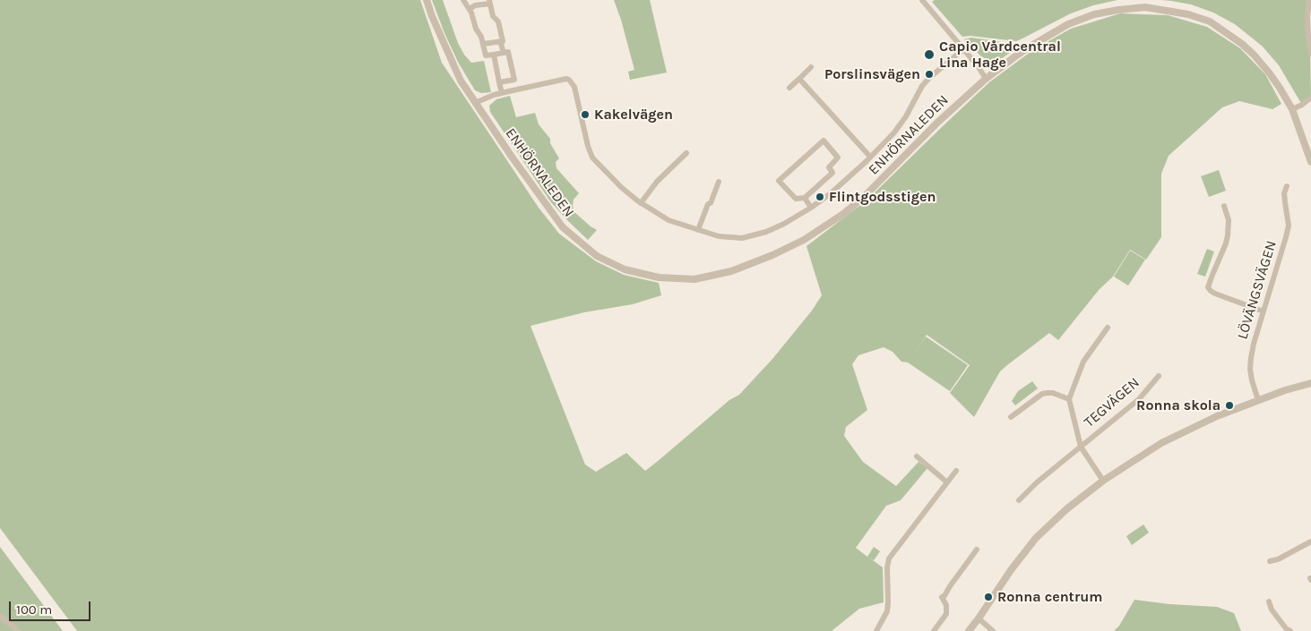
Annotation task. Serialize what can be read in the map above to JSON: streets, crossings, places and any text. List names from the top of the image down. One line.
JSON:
{"streets":{"street":["ENHÖRNALEDEN","LÖVÄNGSVÄGEN","TEGVÄGEN"]},"places":["Capio Vårdcentral Lina Hage","Porslinsvägen","Kakelvägen","Flintgodsstigen","Ronna skola","Ronna centrum"],"scale_bar":"100 m"}
